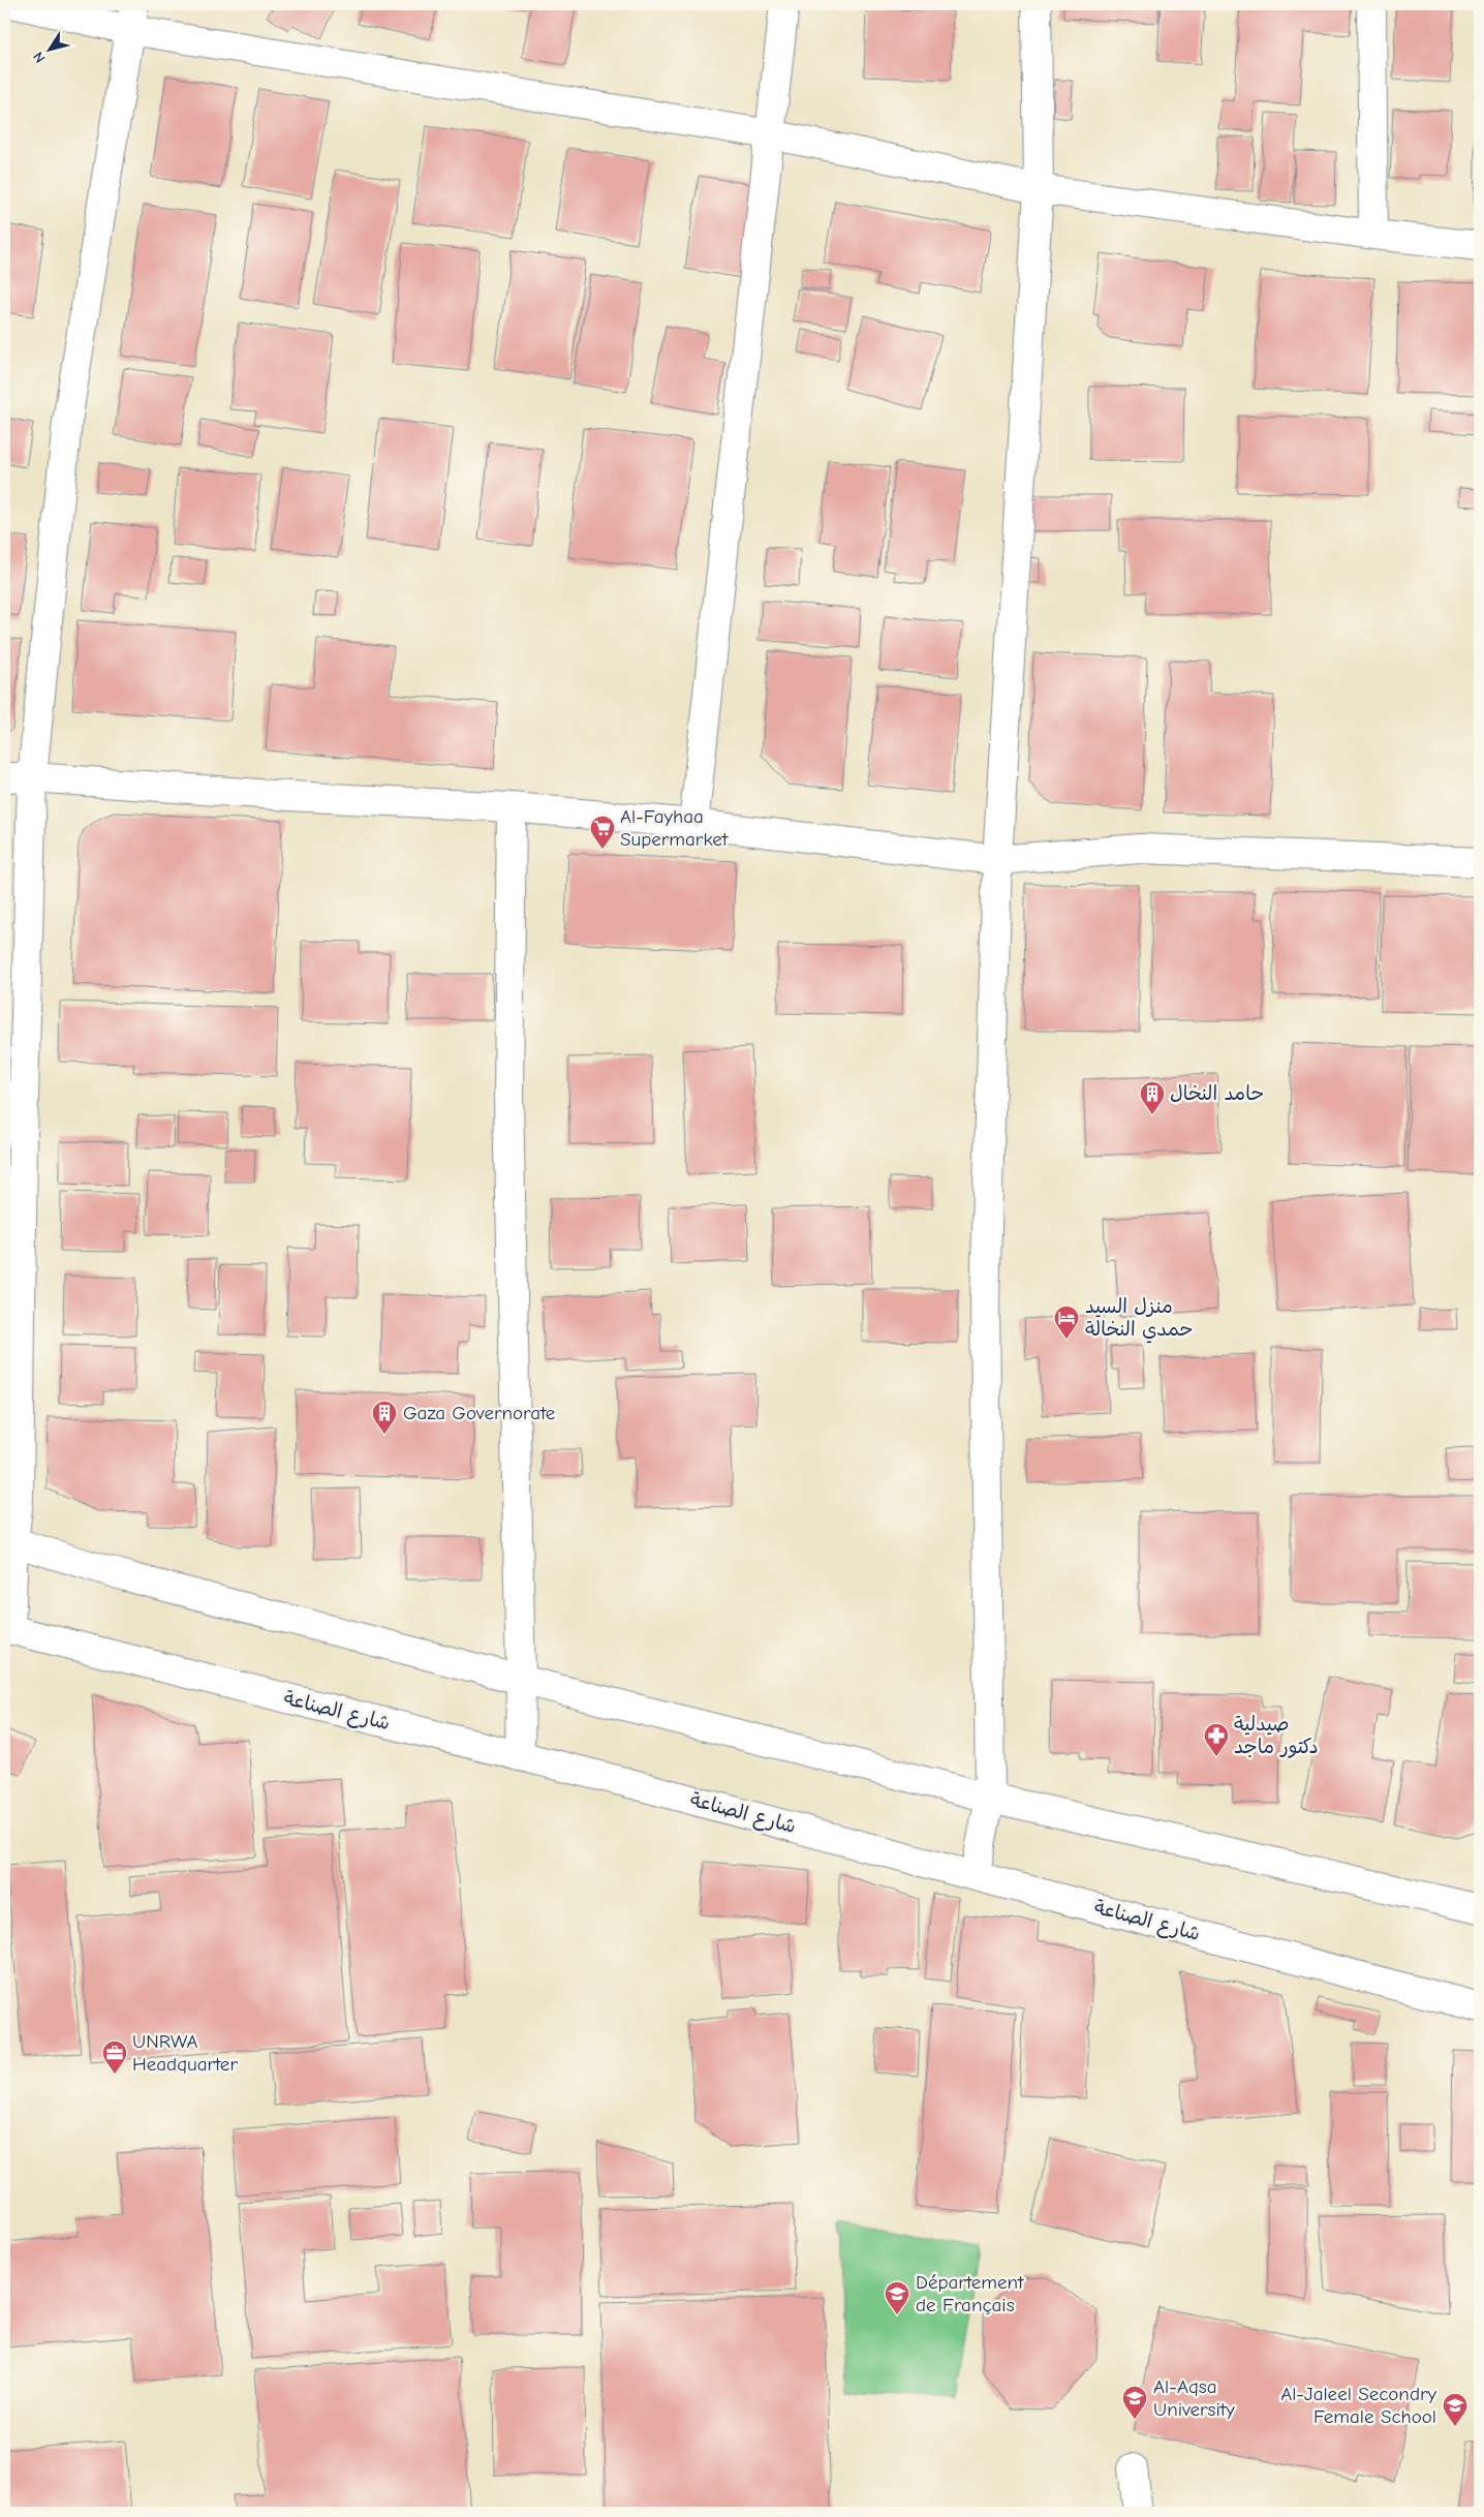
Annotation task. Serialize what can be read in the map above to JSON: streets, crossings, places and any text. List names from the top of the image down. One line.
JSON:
{"streets":{"street":["شارع الصناعة"]},"places":{"supermarket":["Al-Fayhaa Supermarket"],"building":["حامد النخال","Gaza Governorate"],"hotel":["منزل السيد حمدي النخالة"],"pharmacy":["صيدلية دكتور ماجد"],"office":["UNRWA Headquarter"],"school or university":["Département de Français","Al-Aqsa University","Al-Jaleel Secondry Female School"]},"north":"bottom left"}
